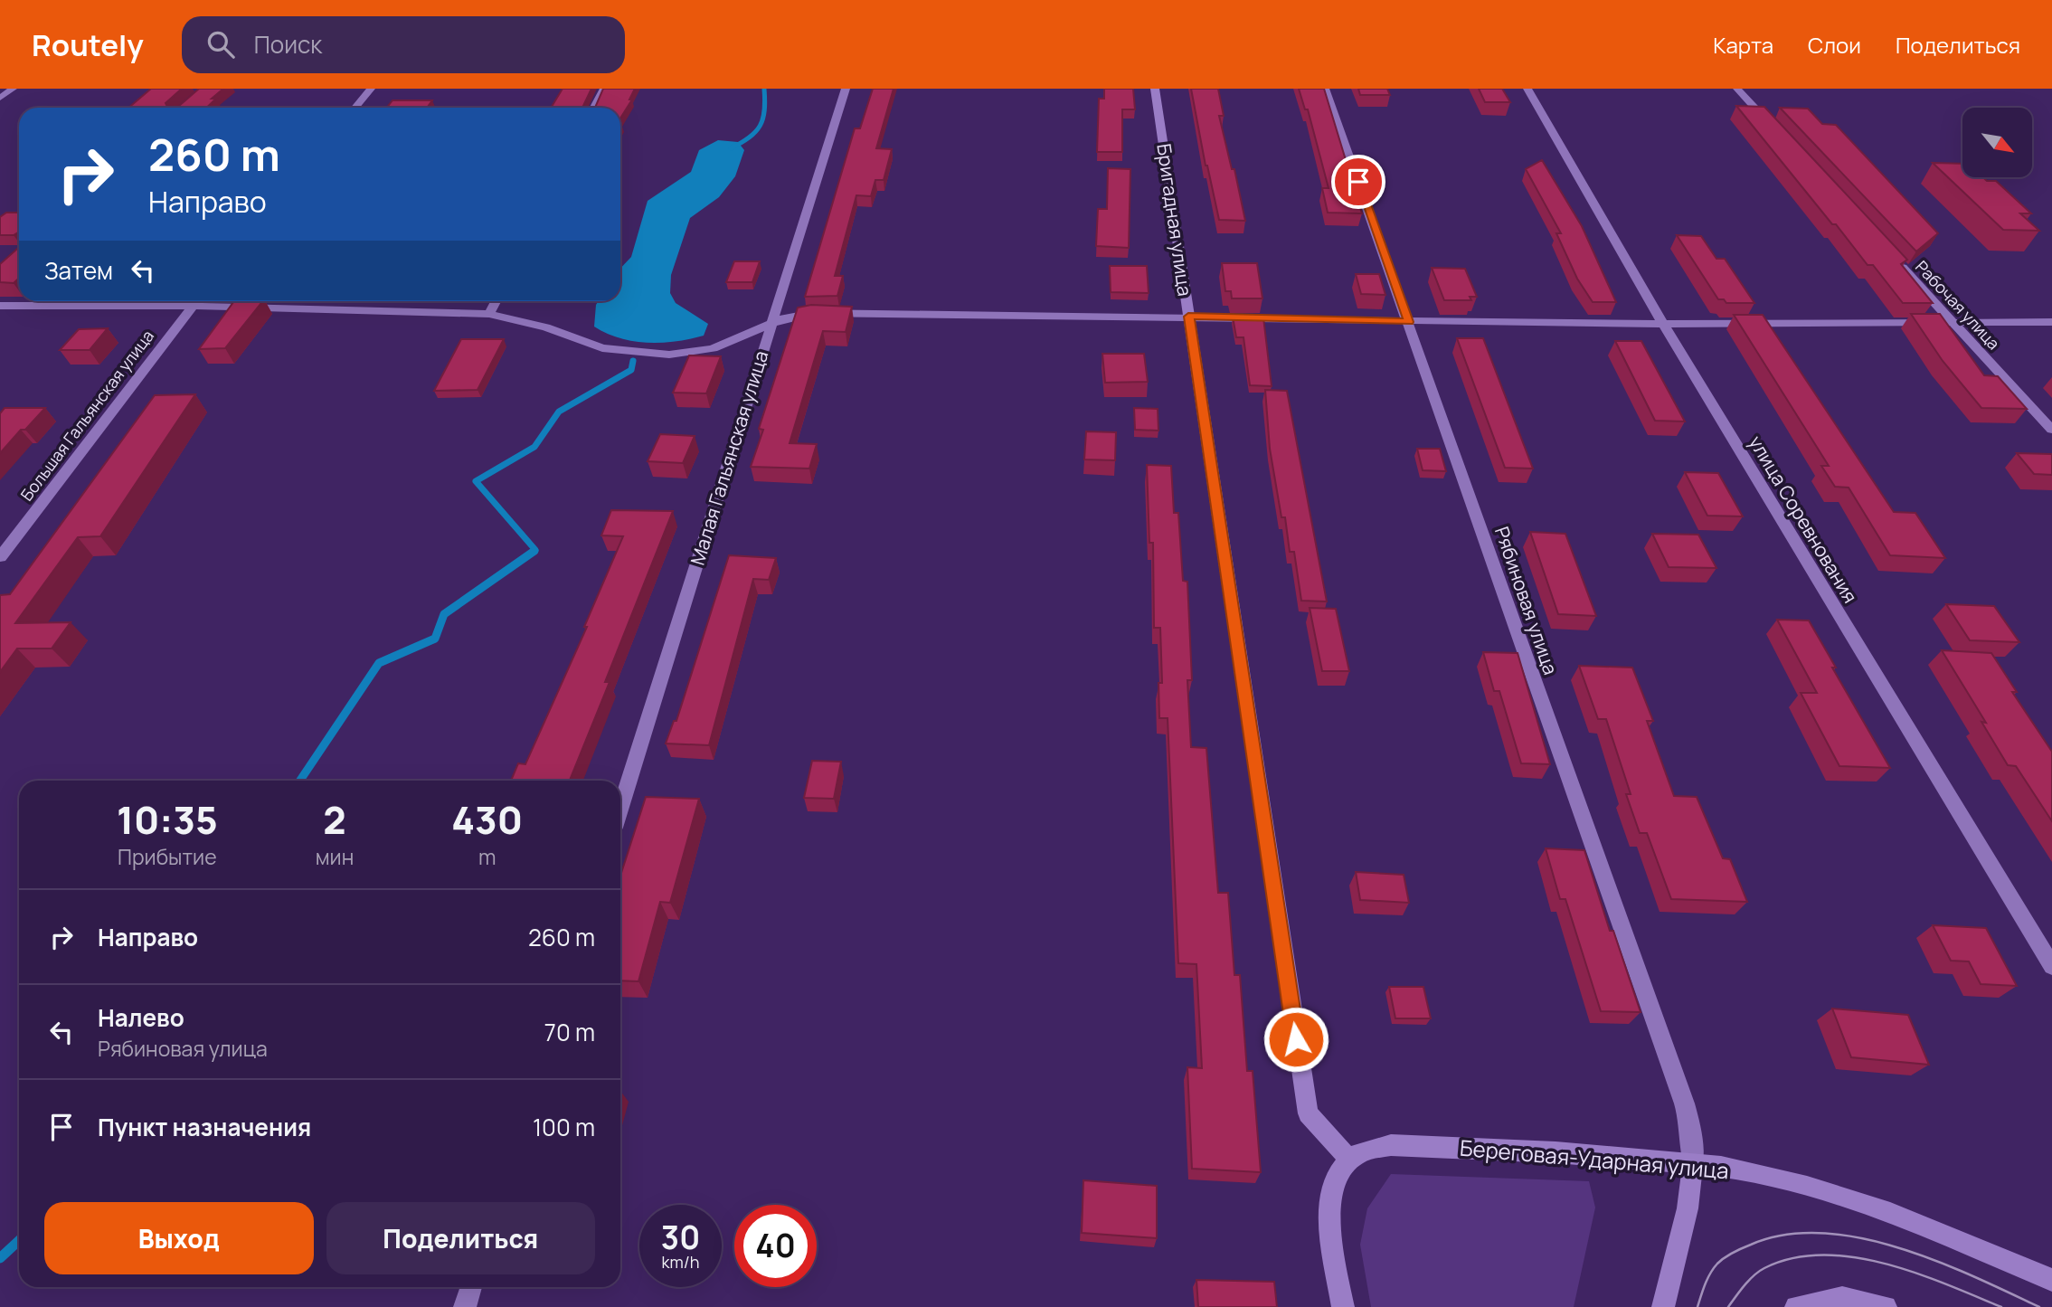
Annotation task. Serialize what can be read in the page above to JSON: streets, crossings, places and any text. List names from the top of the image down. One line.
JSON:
{"streets":{"street":["Бригадная улица","Рабочая улица","Большая Гальянская улица","Малая Гальянская улица","улица Соревнования","Рябиновая улица","Береговая-Ударная улица"]},"crossings":[["Бригадная улица","Береговая-Ударная улица"],["Рябиновая улица","Береговая-Ударная улица"]],"north":"bottom right","page":{"header":"Routely","search":"Поиск","nav":["Карта","Слои","Поделиться"],"turn":["260 m","Направо"],"then":"Затем","eta":["10:35","Прибытие","2","мин","430","m"],"list":[{"name":"Направо","value":"260 m"},{"name":"Налево","note":"Рябиновая улица","value":"70 m"},{"name":"Пункт назначения","value":"100 m"}],"buttons":["Выход","Поделиться"],"speed":"30 km/h","limit":"40"}}
